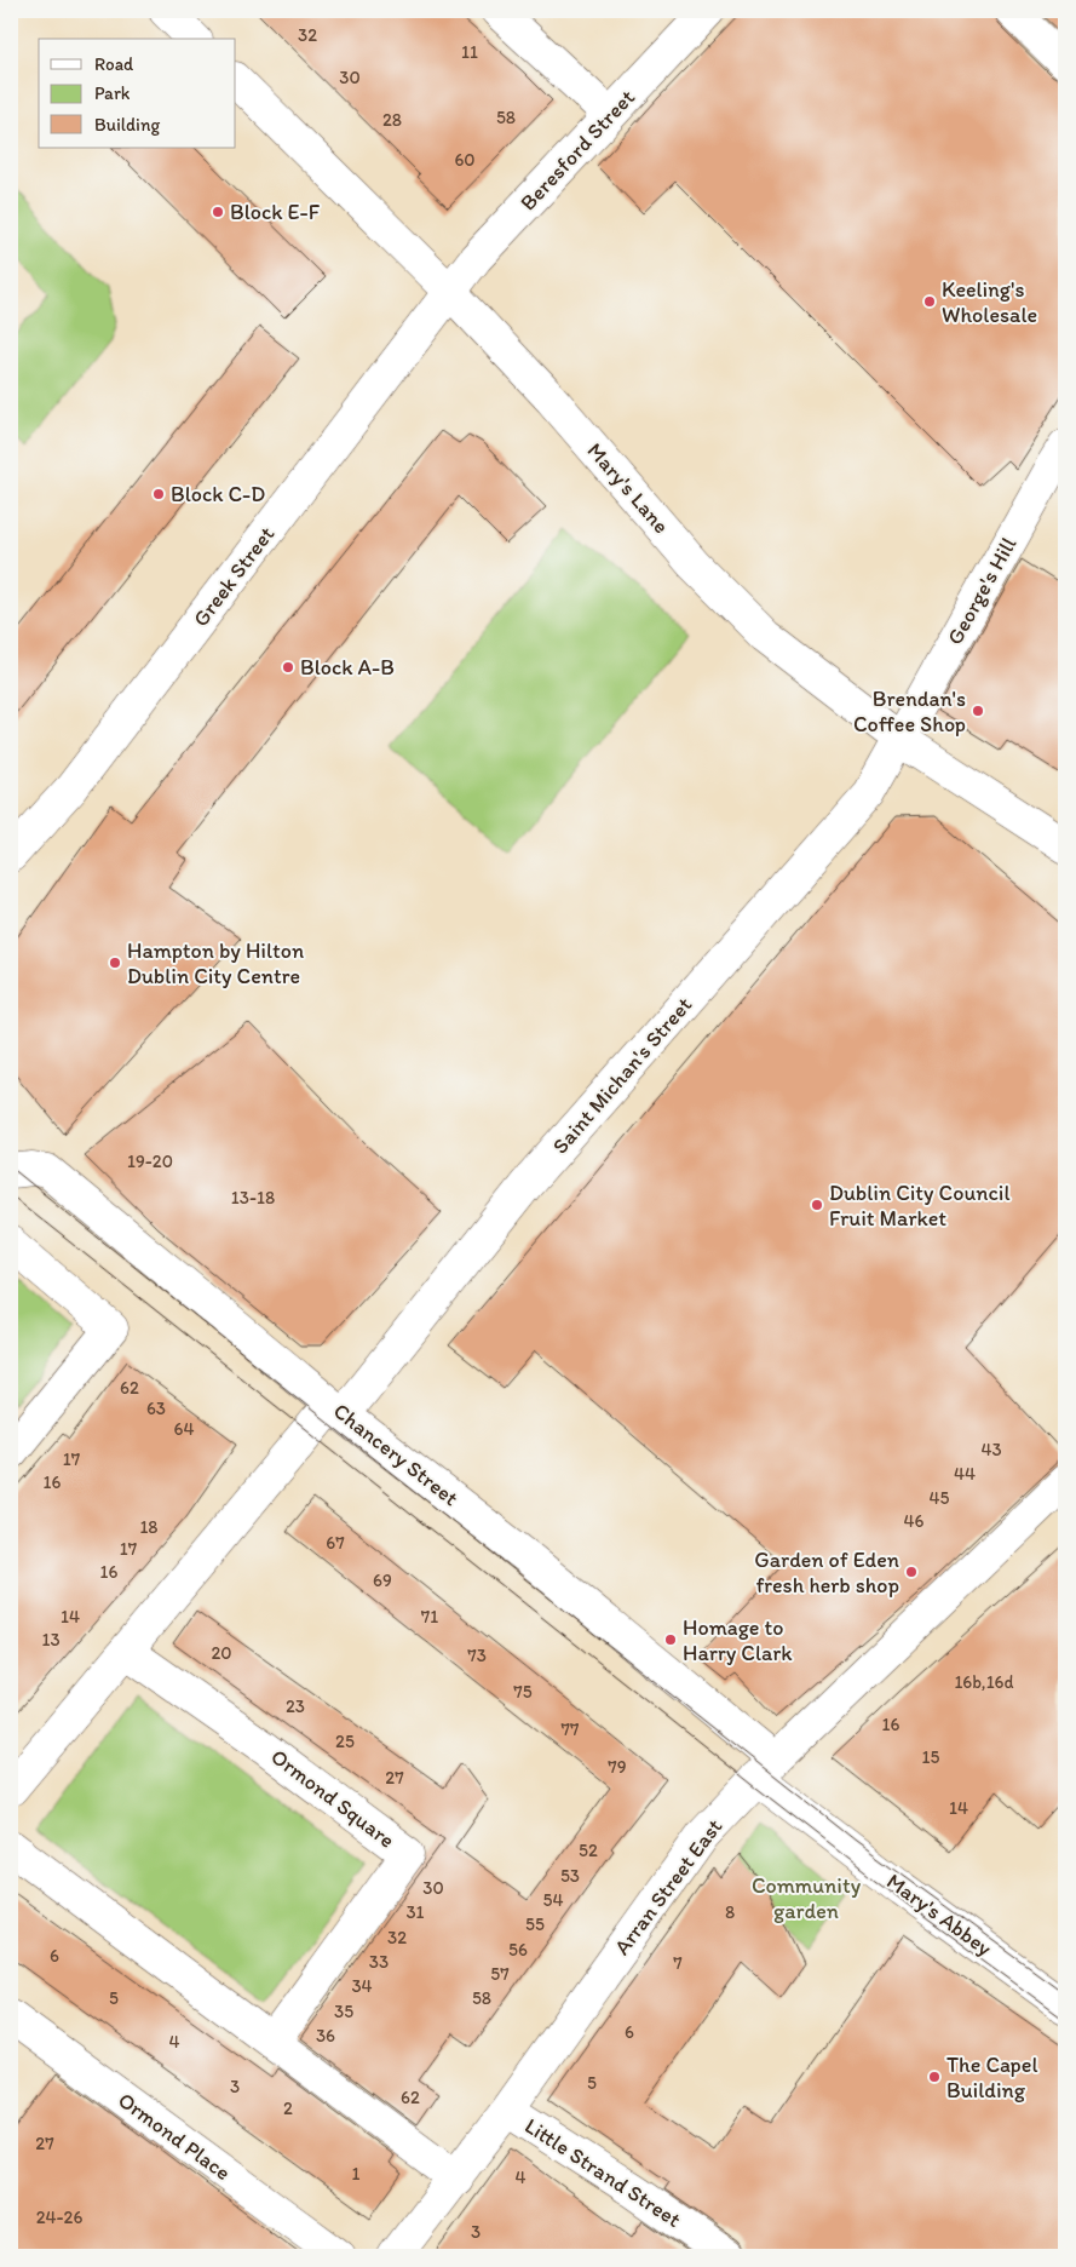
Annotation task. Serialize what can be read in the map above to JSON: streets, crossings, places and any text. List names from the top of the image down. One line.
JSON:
{"streets":{"street":["Beresford Street","Mary's Lane","Greek Street","George's Hill","Saint Michan's Street","Chancery Street","Ormond Square","Arran Street East","Mary's Abbey","Ormond Place","Little Strand Street"]},"crossings":[["Beresford Street","Mary's Lane"],["Beresford Street","Greek Street"],["Mary's Lane","Greek Street"],["Mary's Lane","George's Hill"],["Mary's Lane","Saint Michan's Street"],["George's Hill","Saint Michan's Street"],["Saint Michan's Street","Chancery Street"],["Chancery Street","Arran Street East"],["Chancery Street","Mary's Abbey"],["Arran Street East","Mary's Abbey"],["Arran Street East","Little Strand Street"]],"parks":["Community garden"],"places":["Block E-F","Keeling's Wholesale","Block C-D","Block A-B","Brendan's Coffee Shop","Hampton by Hilton Dublin City Centre","Dublin City Council Fruit Market","Garden of Eden fresh herb shop","Homage to Harry Clark","The Capel Building"],"house_numbers":["32","11","30","58","28","60","19-20","13-18","62","63","64","43","17","44","16","45","46","18","67","17","16","69","14","71","13","20","73","16b,16d","75","23","16","77","25","15","79","27","14","52","53","30","54","31","8","55","32","56","6","33","7","57","34","5","58","35","6","36","4","5","3","62","2","27","1","4","24-26","3"],"legend":["Road","Park","Building"]}
